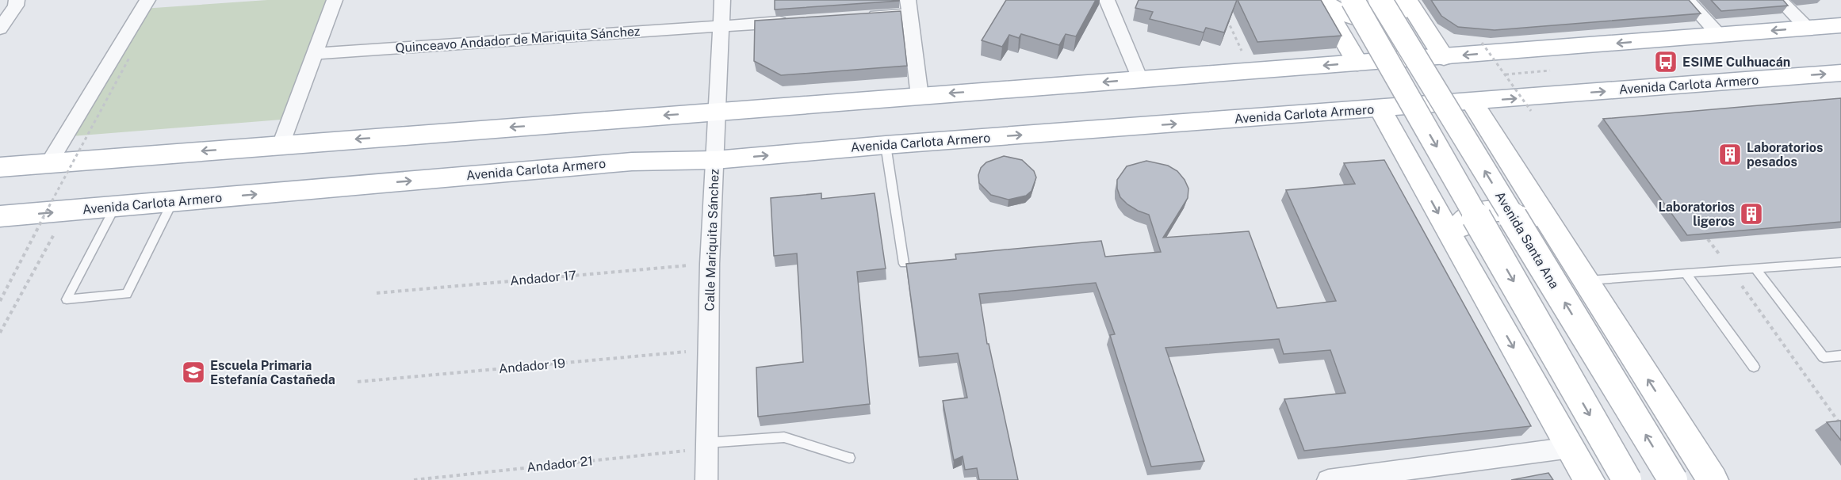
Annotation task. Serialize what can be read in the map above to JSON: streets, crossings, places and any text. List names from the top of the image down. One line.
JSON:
{"streets":{"main road":["Avenida Carlota Armero","Avenida Santa Ana"],"street":["Quinceavo Andador de Mariquita Sánchez","Calle Mariquita Sánchez"],"path":["Andador 17","Andador 19","Andador 21"]},"crossings":[["Quinceavo Andador de Mariquita Sánchez","Calle Mariquita Sánchez"],["Avenida Carlota Armero","Calle Mariquita Sánchez"],["Avenida Carlota Armero","Avenida Santa Ana"],["Calle Mariquita Sánchez","Andador 17"],["Calle Mariquita Sánchez","Andador 19"],["Calle Mariquita Sánchez","Andador 21"]],"places":{"bus stop":["ESIME Culhuacán"],"building":["Laboratorios pesados","Laboratorios ligeros"],"school or university":["Escuela Primaria Estefanía Castañeda"]}}
